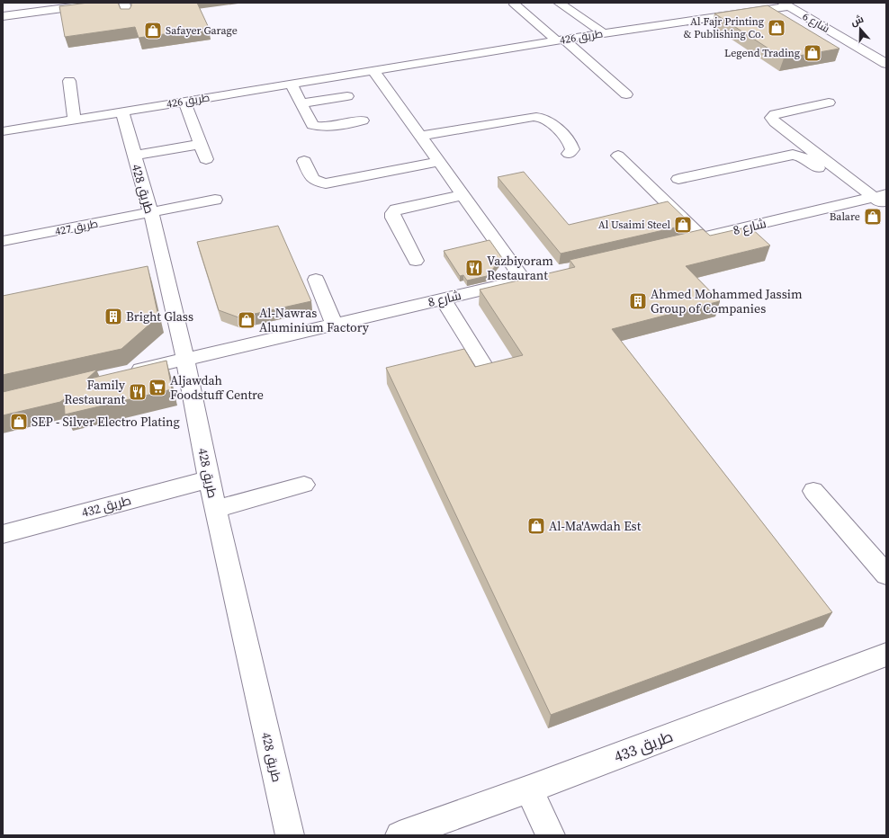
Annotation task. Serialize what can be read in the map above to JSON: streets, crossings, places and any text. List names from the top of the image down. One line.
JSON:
{"streets":{"street":["شارع 6","طريق 426","طريق 428","شارع 8","طريق 427","طريق 432","طريق 433"]},"crossings":[["شارع 6","طريق 426"],["طريق 426","طريق 428"],["طريق 428","شارع 8"],["طريق 428","طريق 427"],["طريق 428","طريق 432"]],"places":{"shop":["Al Fajr Printing & Publishing Co.","Safayer Garage","Legend Trading","Balare","Al Usaimi Steel","Al-Nawras Aluminium Factory","SEP - Silver Electro Plating","Al-Ma'Awdah Est"],"restaurant":["Vazbiyoram Restaurant","Family Restaurant"],"building":["Ahmed Mohammed Jassim Group of Companies","Bright Glass"],"supermarket":["Aljawdah Foodstuff Centre"]},"north":"top"}
